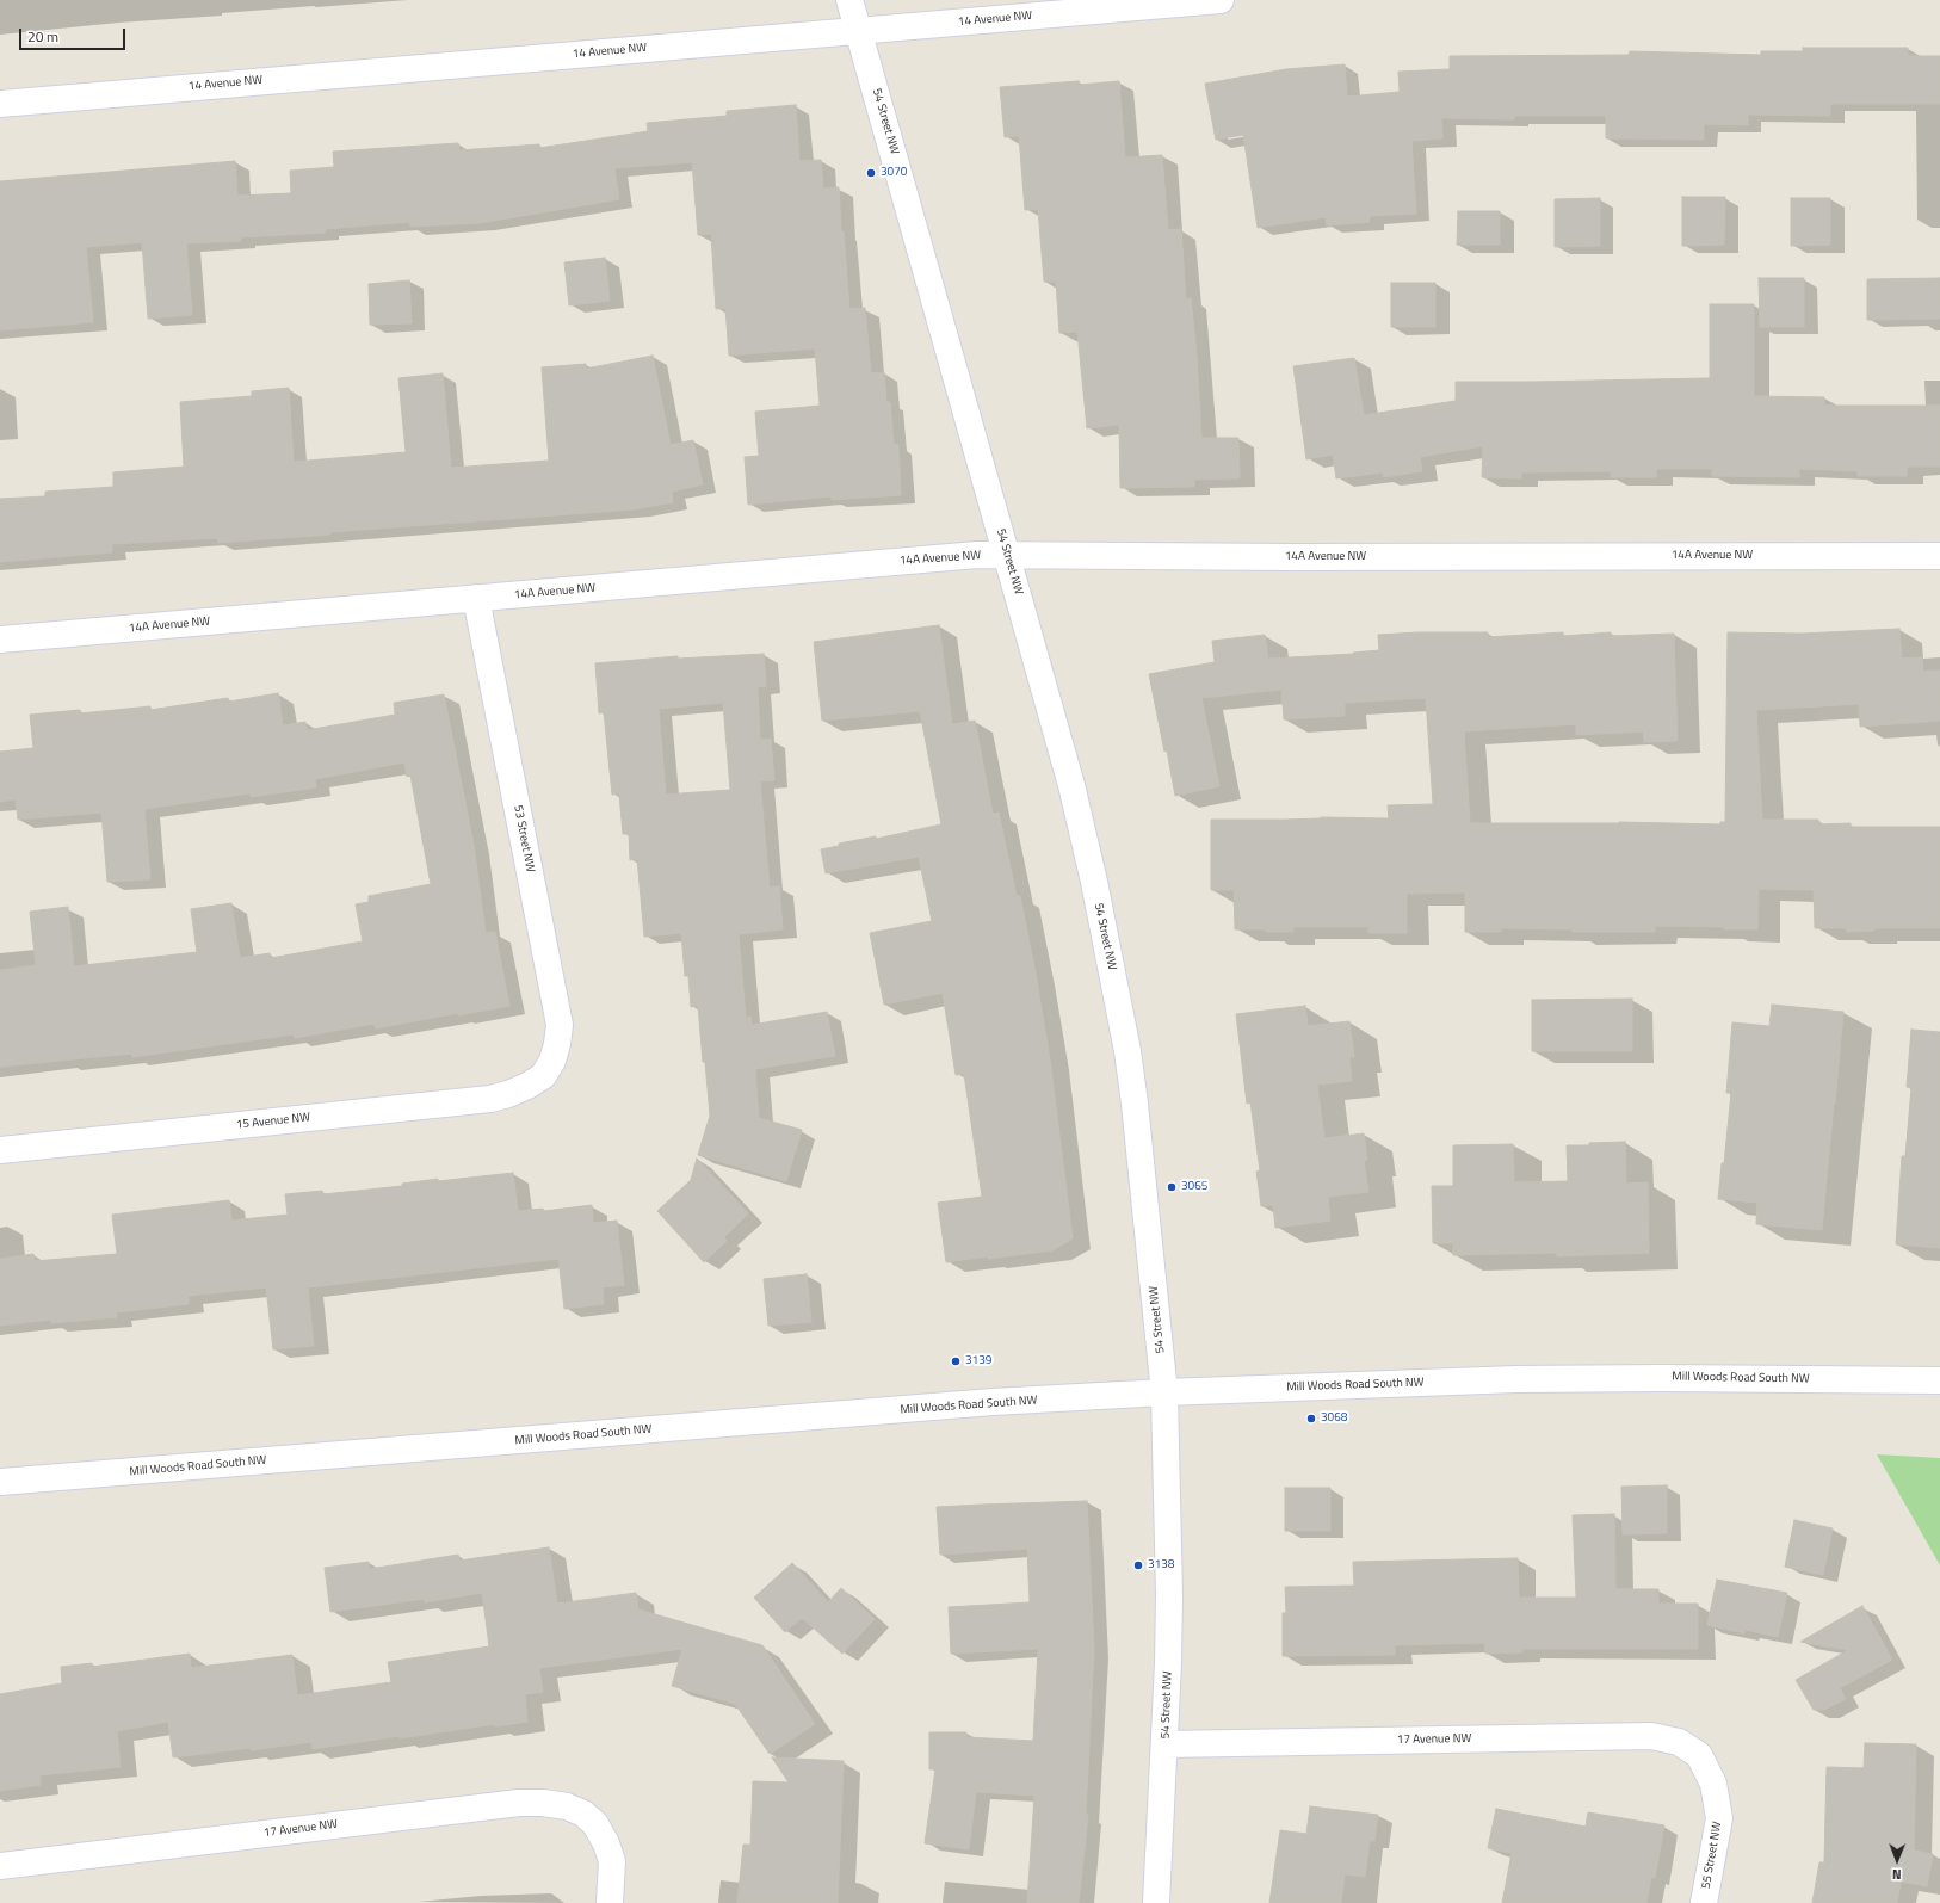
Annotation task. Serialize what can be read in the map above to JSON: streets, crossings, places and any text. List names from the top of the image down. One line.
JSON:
{"streets":{"street":["14 Avenue NW","54 Street NW","14A Avenue NW","53 Street NW","15 Avenue NW","Mill Woods Road South NW","17 Avenue NW","55 Street NW"]},"crossings":[["14 Avenue NW","54 Street NW"],["54 Street NW","14A Avenue NW"],["54 Street NW","Mill Woods Road South NW"],["54 Street NW","17 Avenue NW"],["14A Avenue NW","53 Street NW"],["53 Street NW","15 Avenue NW"],["17 Avenue NW","55 Street NW"]],"places":["3070","3065","3139","3068","3138"],"scale_bar":"20 m","north":"bottom"}
